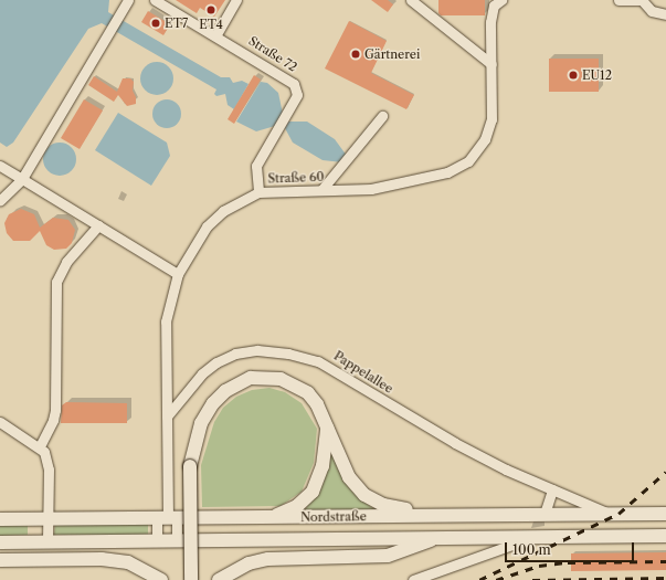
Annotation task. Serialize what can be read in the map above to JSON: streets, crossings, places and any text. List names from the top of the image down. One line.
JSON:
{"streets":{"street":["Straße 72","Straße 60","Pappelallee","Nordstraße"]},"crossings":[["Straße 72","Straße 60"],["Straße 60","Pappelallee"],["Straße 60","Nordstraße"],["Pappelallee","Nordstraße"]],"places":["ET4","ET7","Gärtnerei","EU12"],"scale_bar":"100 m"}
